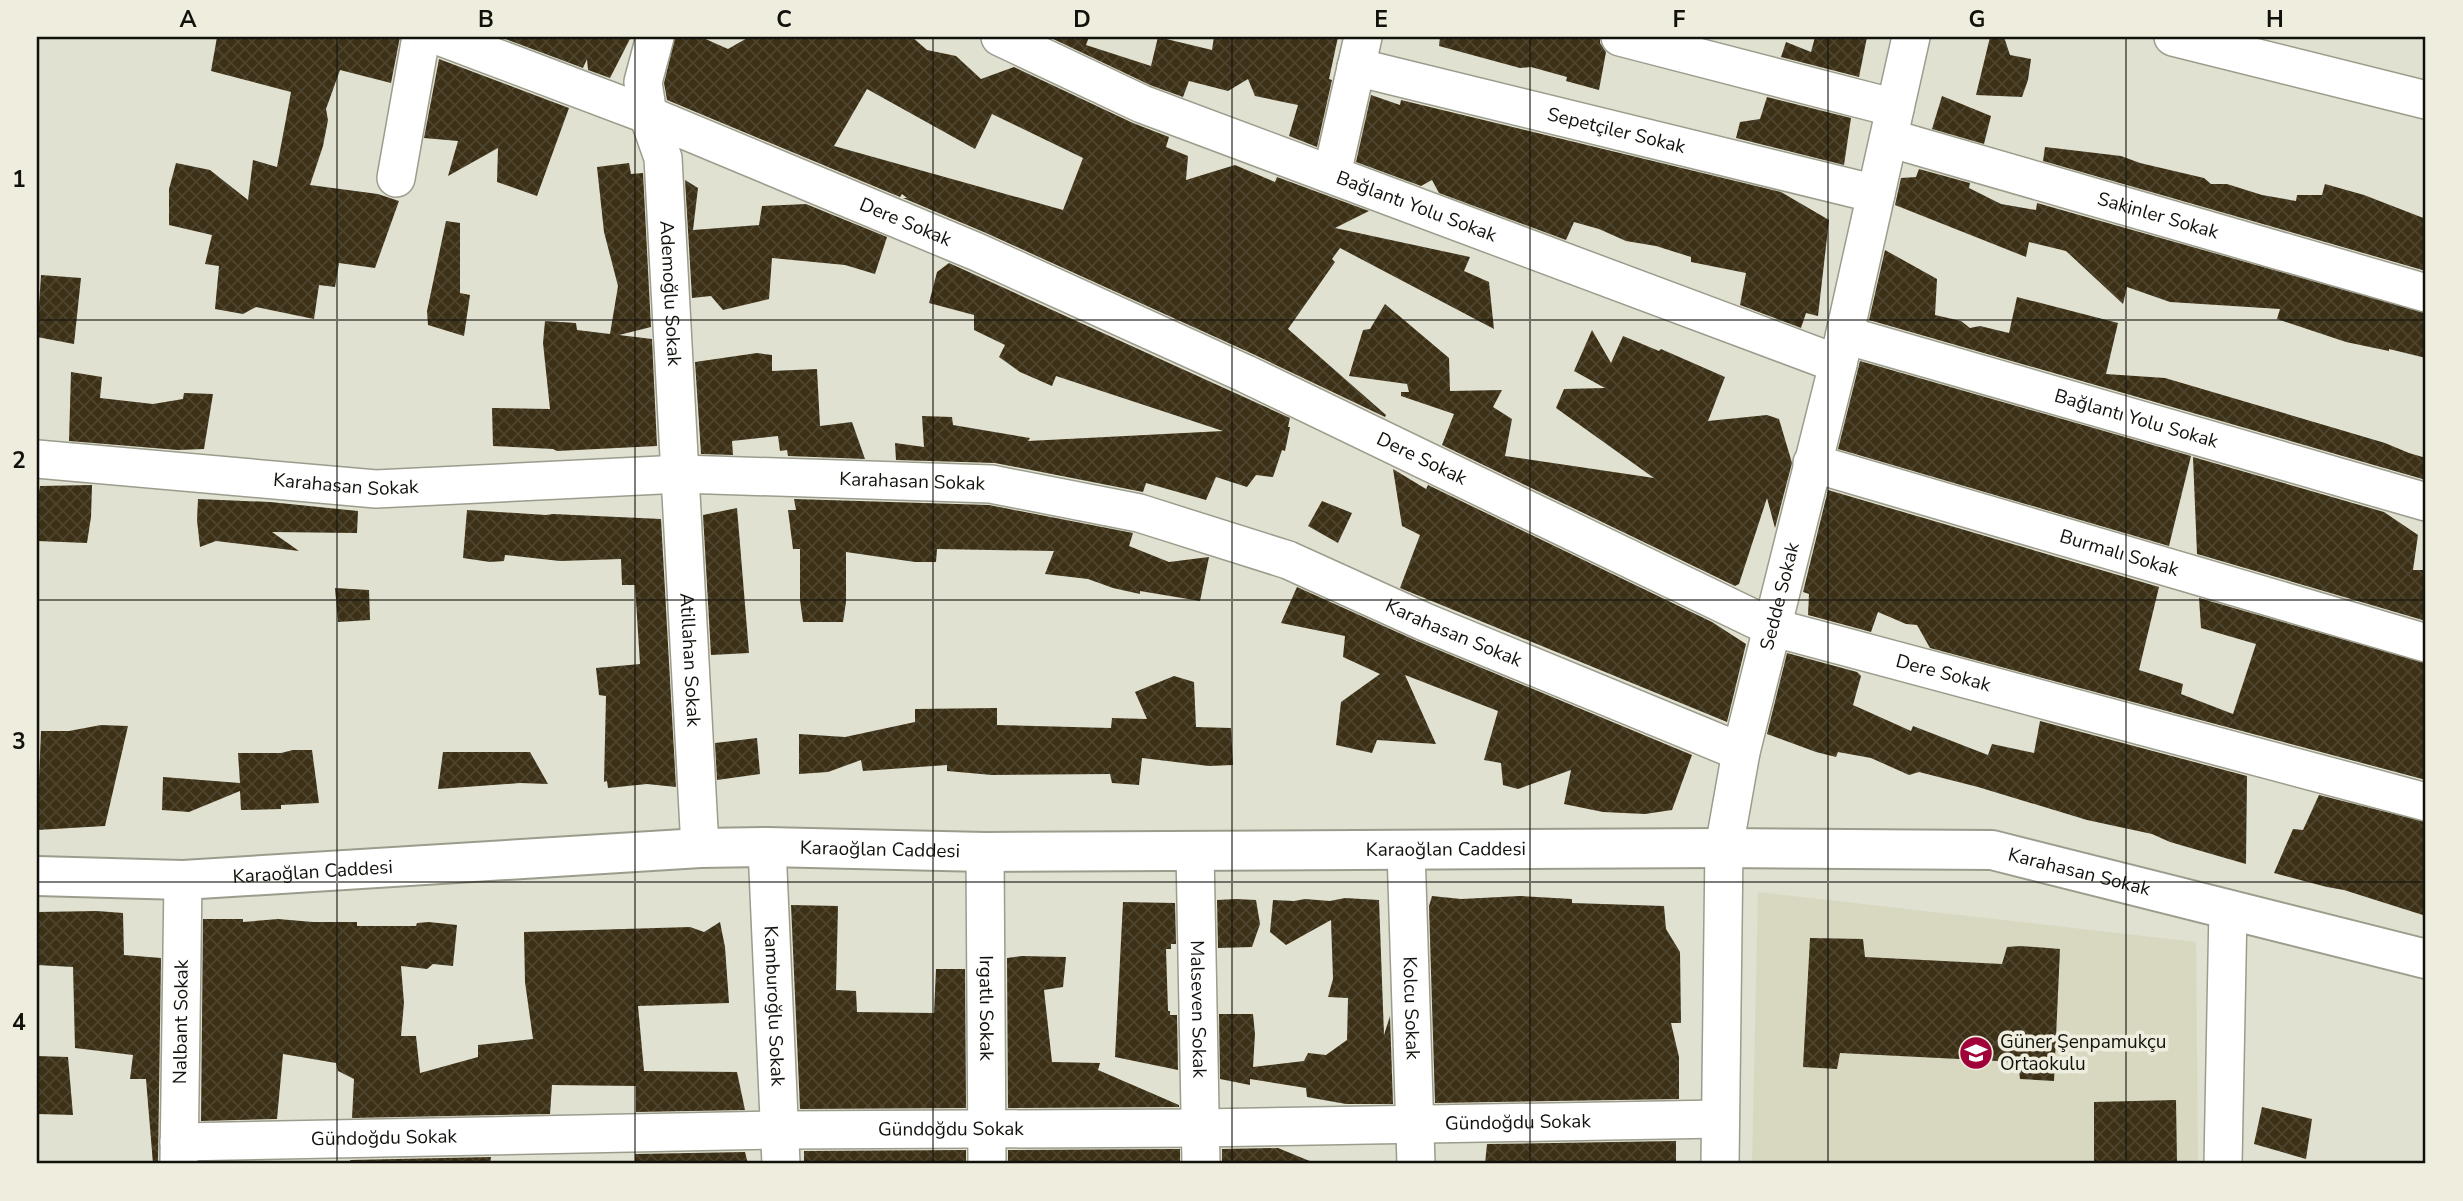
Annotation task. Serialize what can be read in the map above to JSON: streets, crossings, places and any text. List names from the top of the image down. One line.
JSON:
{"streets":{"street":["Sepetçiler Sokak","Bağlantı Yolu Sokak","Sakinler Sokak","Dere Sokak","Ademoğlu Sokak","Karahasan Sokak","Burmalı Sokak","Sedde Sokak","Atillahan Sokak","Karaoğlan Caddesi","Kamburoğlu Sokak","Kolcu Sokak","Irgatlı Sokak","Malseven Sokak","Nalbant Sokak","Gündoğdu Sokak"]},"crossings":[["Sepetçiler Sokak","Sedde Sokak"],["Bağlantı Yolu Sokak","Sedde Sokak"],["Sakinler Sokak","Sedde Sokak"],["Dere Sokak","Ademoğlu Sokak"],["Dere Sokak","Sedde Sokak"],["Ademoğlu Sokak","Karahasan Sokak"],["Ademoğlu Sokak","Atillahan Sokak"],["Karahasan Sokak","Sedde Sokak"],["Karahasan Sokak","Atillahan Sokak"],["Karahasan Sokak","Karaoğlan Caddesi"],["Burmalı Sokak","Sedde Sokak"],["Sedde Sokak","Karaoğlan Caddesi"],["Sedde Sokak","Gündoğdu Sokak"],["Atillahan Sokak","Karaoğlan Caddesi"],["Karaoğlan Caddesi","Kamburoğlu Sokak"],["Karaoğlan Caddesi","Kolcu Sokak"],["Karaoğlan Caddesi","Irgatlı Sokak"],["Karaoğlan Caddesi","Malseven Sokak"],["Karaoğlan Caddesi","Nalbant Sokak"],["Kamburoğlu Sokak","Gündoğdu Sokak"],["Kolcu Sokak","Gündoğdu Sokak"],["Irgatlı Sokak","Gündoğdu Sokak"],["Malseven Sokak","Gündoğdu Sokak"],["Nalbant Sokak","Gündoğdu Sokak"]],"places":{"school or university":["Güner Şenpamukçu Ortaokulu"]},"grid":{"columns":["A","B","C","D","E","F","G","H"],"rows":["1","2","3","4"]}}
